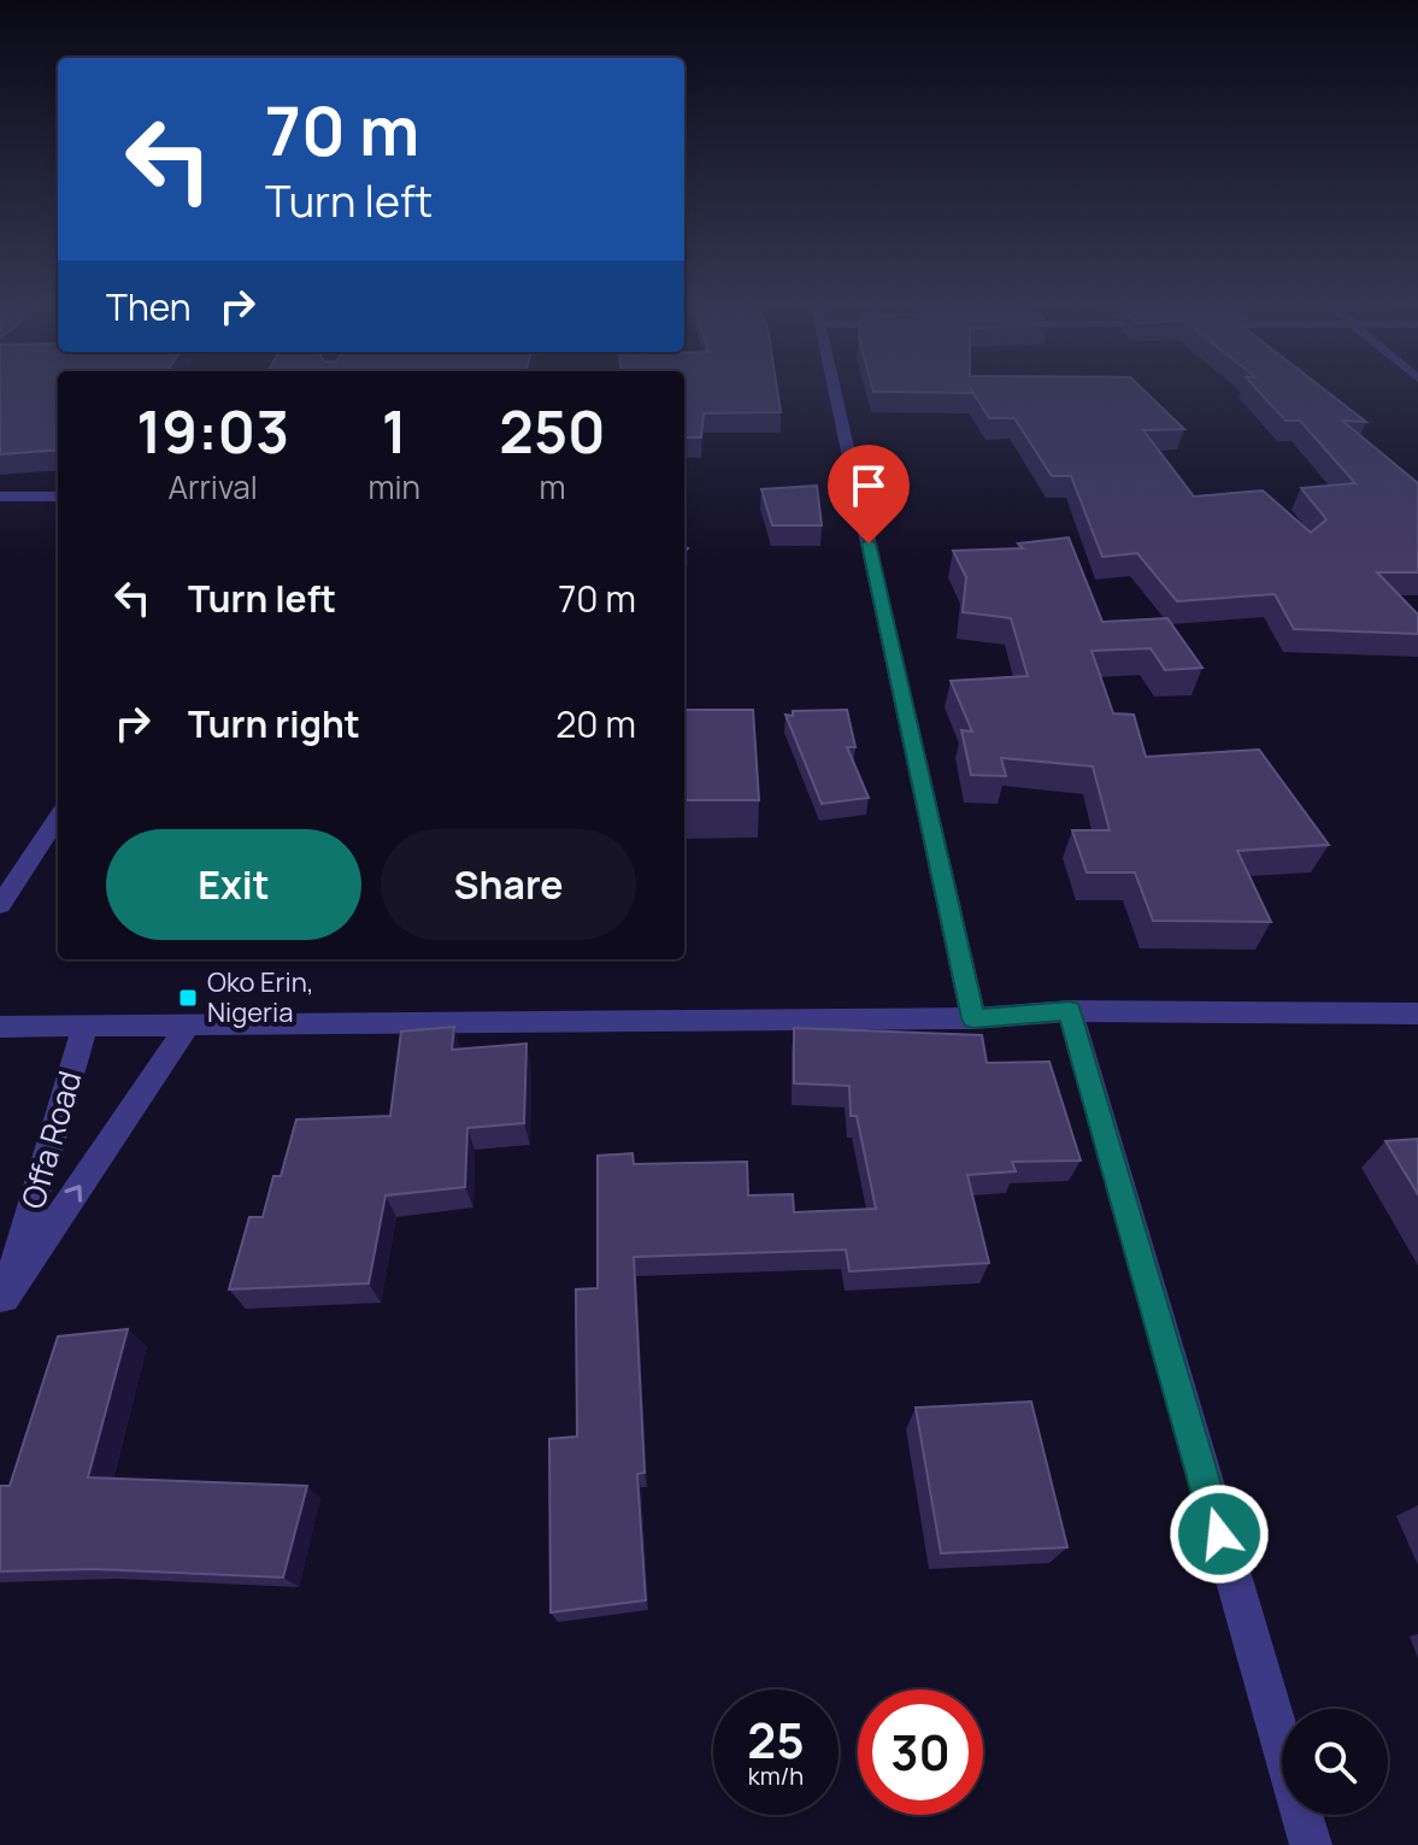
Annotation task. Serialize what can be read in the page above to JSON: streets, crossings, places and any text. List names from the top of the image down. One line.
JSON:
{"streets":{"street":["Offa Road"]},"places":{"transit":["Oko Erin, Nigeria"]},"page":{"turn":["70 m","Turn left"],"then":"Then","eta":["19:03","Arrival","1","min","250","m"],"list":[{"name":"Turn left","value":"70 m"},{"name":"Turn right","value":"20 m"}],"buttons":["Exit","Share"],"speed":"25 km/h","limit":"30"}}
